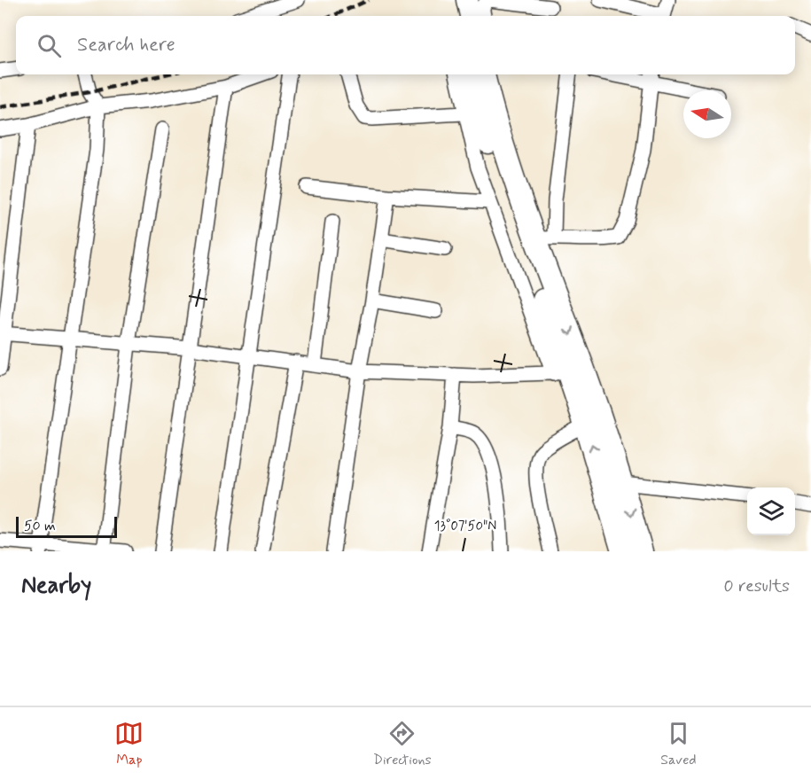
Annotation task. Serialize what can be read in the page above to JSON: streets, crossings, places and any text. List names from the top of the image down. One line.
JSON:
{"scale_bar":"50 m","north":"left","page":{"search":"Search here","scale":"50 m","heading":["Nearby","0 results"],"nav":["Map","Directions","Saved"]},"coordinates":["13°07'50\"N"]}
